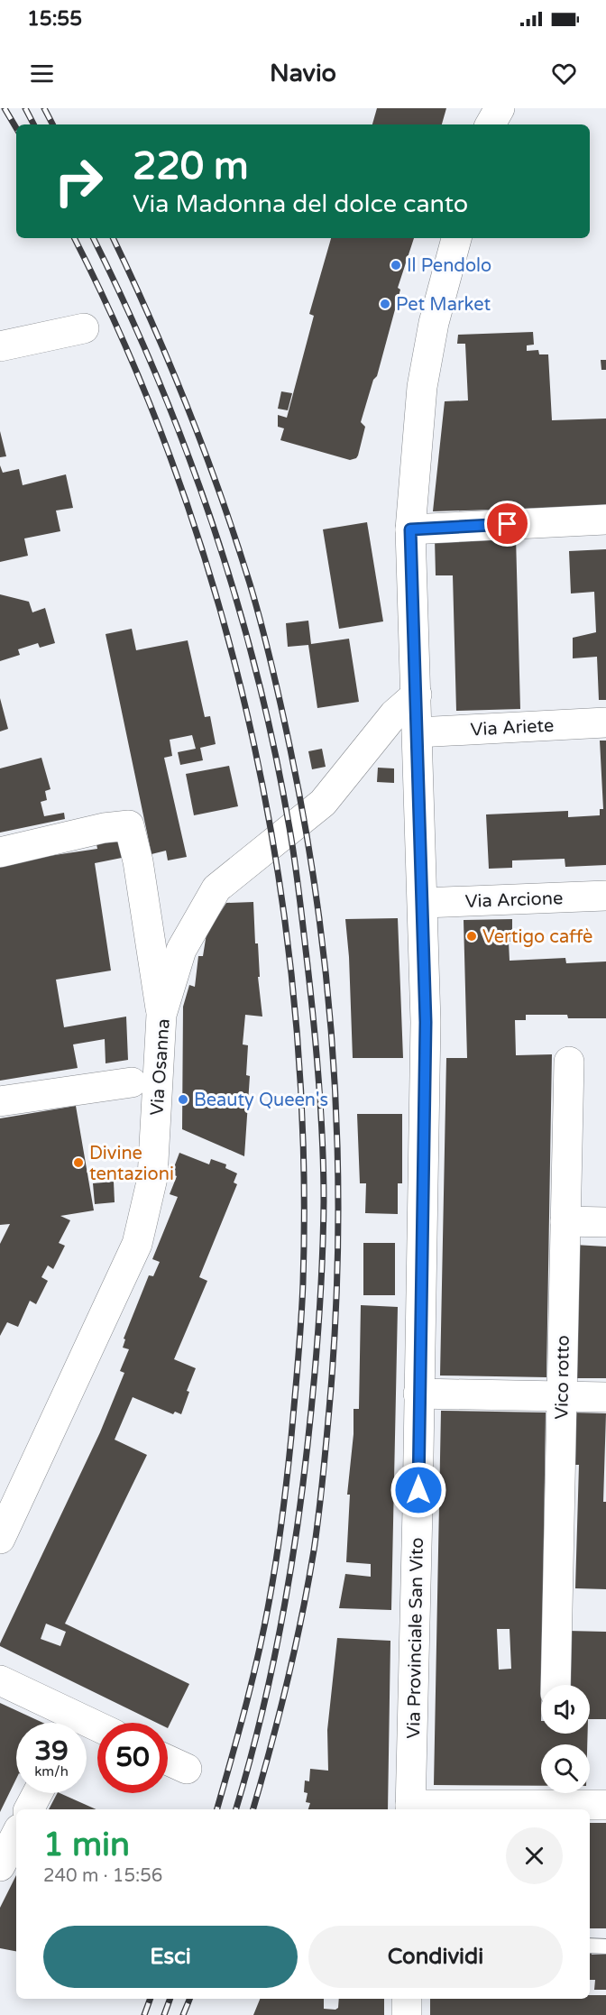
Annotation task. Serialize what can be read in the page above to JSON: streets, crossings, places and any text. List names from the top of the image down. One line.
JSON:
{"streets":{"street":["Via Ariete","Via Arcione","Via Osanna","Vico rotto","Via Provinciale San Vito"]},"crossings":[["Via Ariete","Via Provinciale San Vito"],["Via Arcione","Via Provinciale San Vito"],["Via Osanna","Via Provinciale San Vito"]],"places":["Il Pendolo","Pet Market","Vertigo caffè","Beauty Queen's","Divine tentazioni"],"page":{"status":"15:55","header":"Navio","turn":["220 m","Via Madonna del dolce canto"],"speed":"39 km/h","limit":"50","heading":["1 min","240 m · 15:56"],"buttons":["Esci","Condividi"]}}
